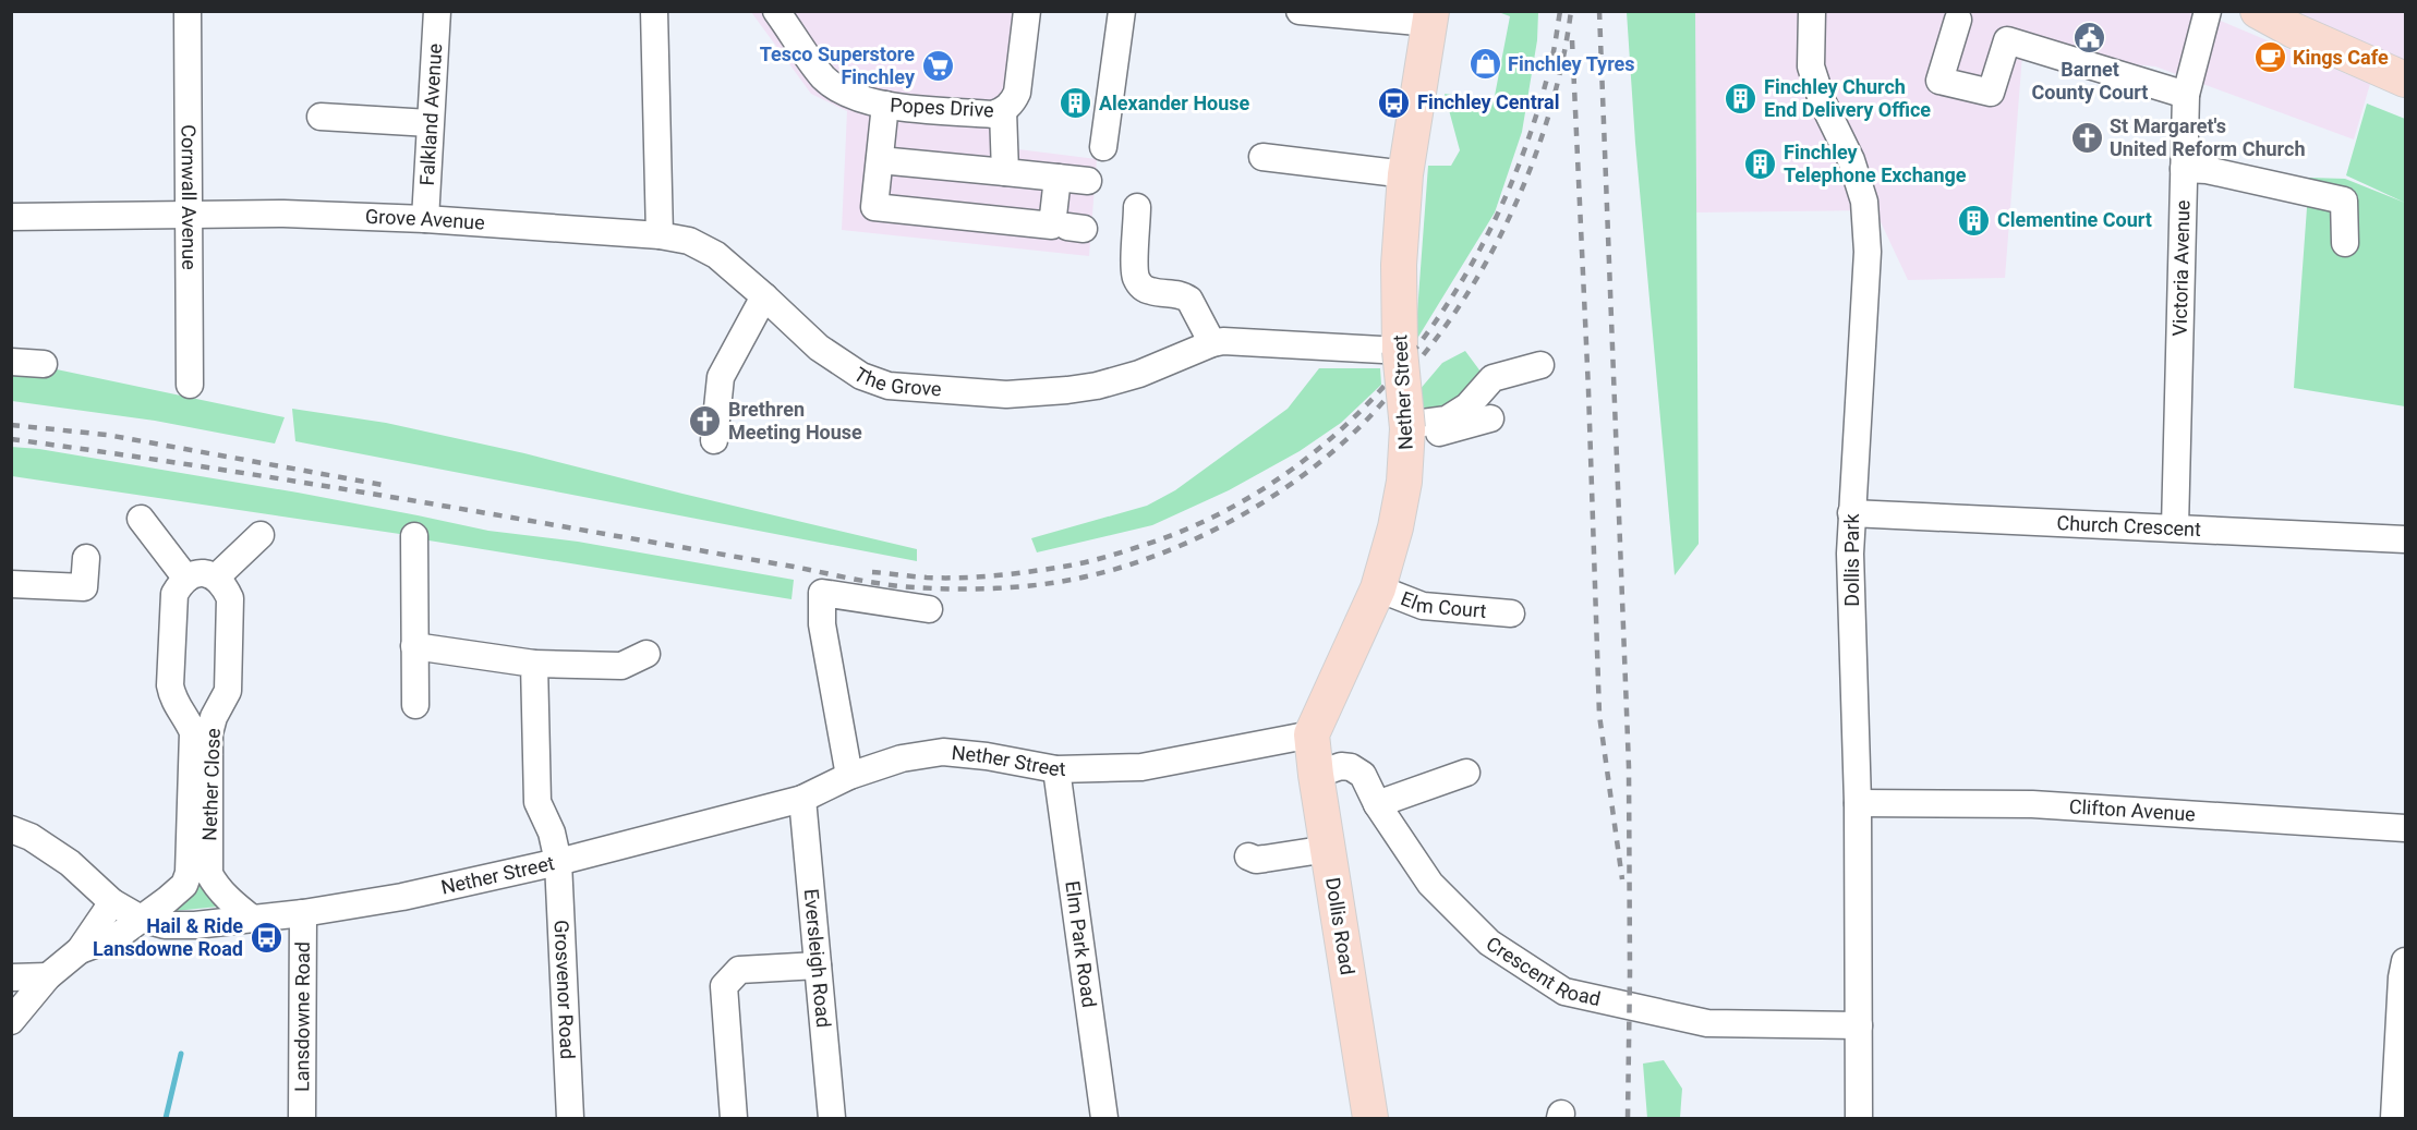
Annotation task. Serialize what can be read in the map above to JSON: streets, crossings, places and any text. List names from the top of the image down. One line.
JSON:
{"streets":{"main road":["Nether Street","Dollis Road"],"street":["Popes Drive","Falkland Avenue","Cornwall Avenue","Grove Avenue","Victoria Avenue","The Grove","Church Crescent","Dollis Park","Elm Court","Nether Close","Clifton Avenue","Elm Park Road","Eversleigh Road","Crescent Road","Grosvenor Road","Lansdowne Road"]},"crossings":[["Falkland Avenue","Grove Avenue"],["Cornwall Avenue","Grove Avenue"],["Grove Avenue","The Grove"],["Victoria Avenue","Church Crescent"],["The Grove","Nether Street"],["Nether Street","Elm Court"],["Nether Street","Nether Close"],["Nether Street","Dollis Road"],["Nether Street","Elm Park Road"],["Nether Street","Eversleigh Road"],["Nether Street","Grosvenor Road"],["Nether Street","Lansdowne Road"],["Church Crescent","Dollis Park"],["Dollis Park","Clifton Avenue"],["Dollis Park","Crescent Road"],["Dollis Road","Crescent Road"]],"places":{"public building":["Barnet County Court"],"cafe":["Kings Cafe"],"shop":["Finchley Tyres"],"supermarket":["Tesco Superstore Finchley"],"building":["Finchley Church End Delivery Office","Alexander House","Finchley Telephone Exchange","Clementine Court"],"bus stop":["Finchley Central","Hail & Ride Lansdowne Road"],"church":["St Margaret's United Reform Church","Brethren Meeting House"]}}
